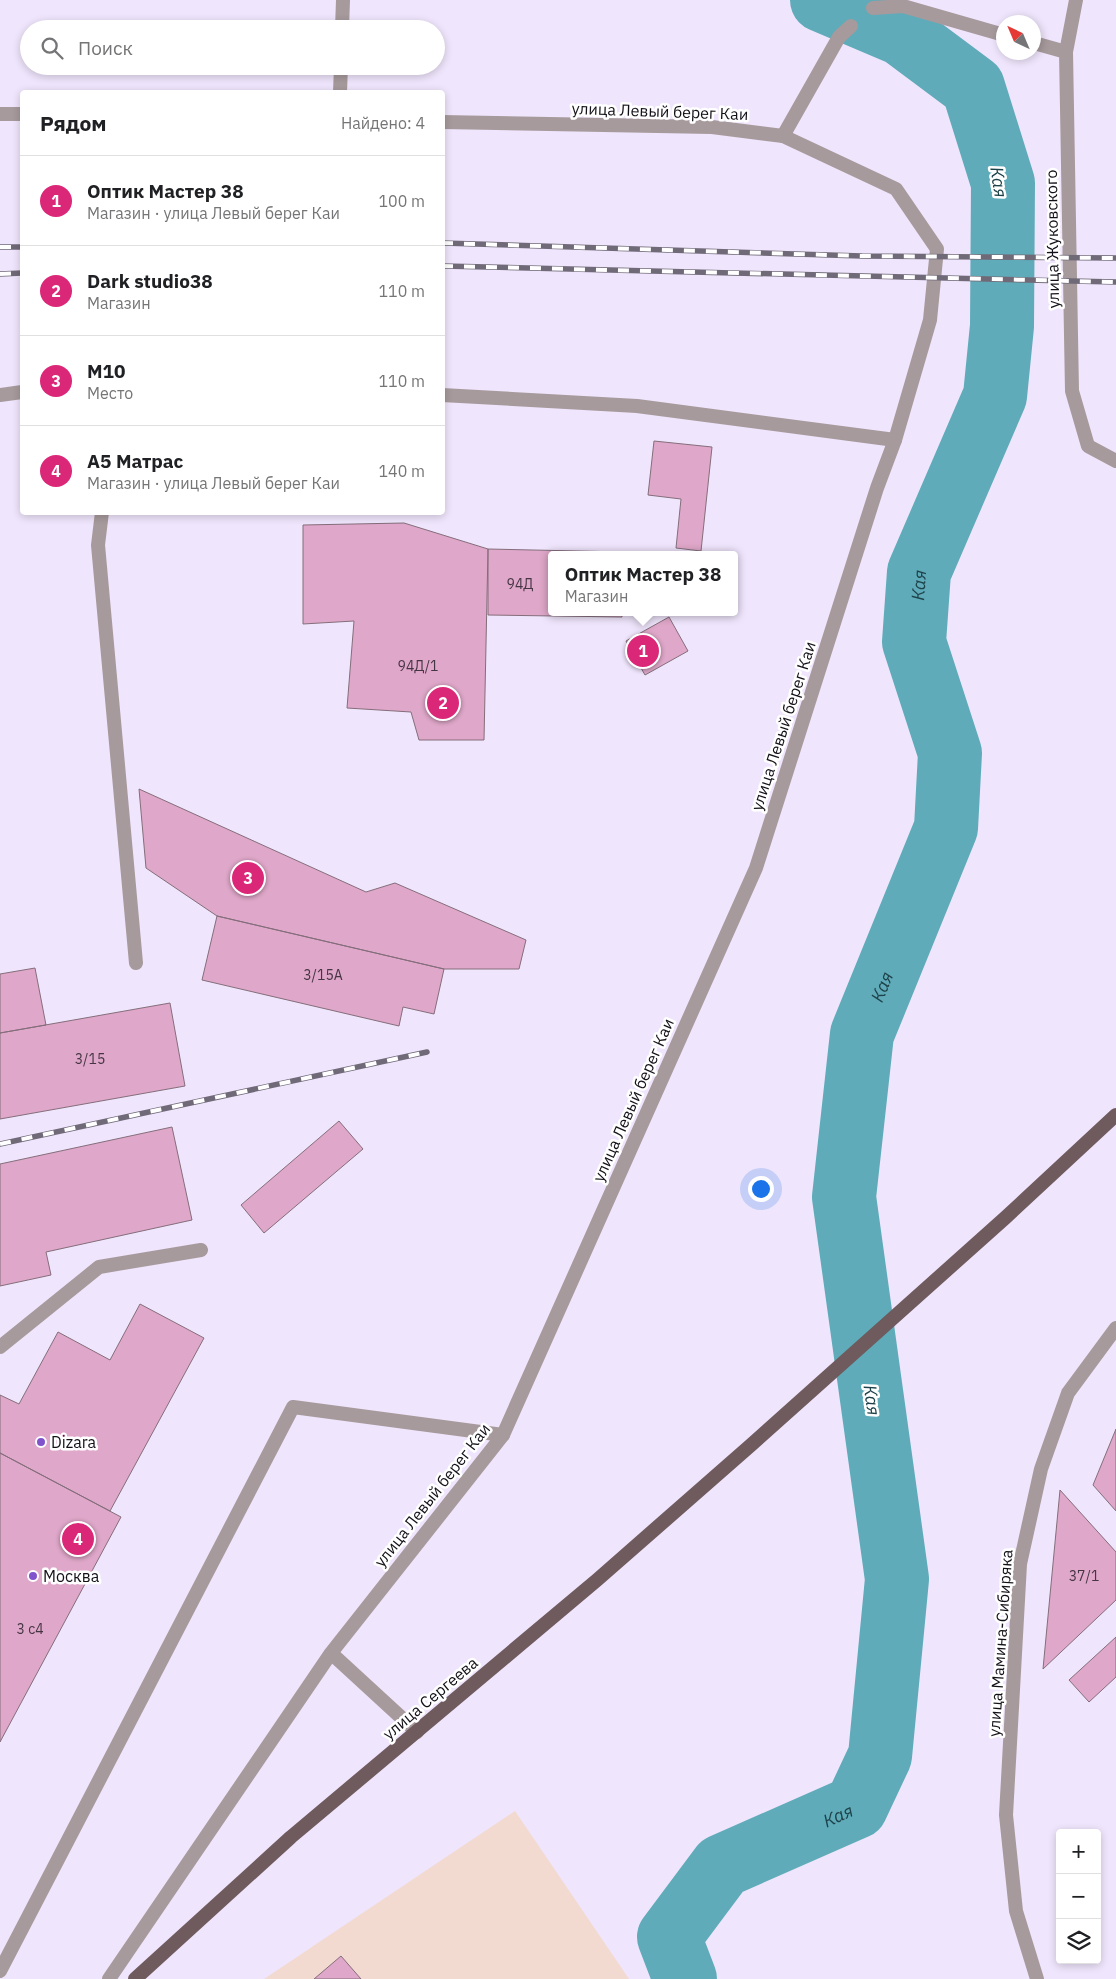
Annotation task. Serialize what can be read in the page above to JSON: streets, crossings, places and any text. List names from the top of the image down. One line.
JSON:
{"streets":{"main road":["улица Сергеева"],"street":["улица Левый берег Каи","улица Жуковского","улица Мамина-Сибиряка"]},"water":["Кая"],"places":["Dizara","Москва"],"house_numbers":["94Д","94Д/1","3/15А","3/15","37/1","3 с4"],"north":"top left","page":{"search":"Поиск","heading":["Рядом","Найдено: 4"],"list":[{"mark":"1","name":"Оптик Мастер 38","note":"Магазин · улица Левый берег Каи","value":"100 m"},{"mark":"2","name":"Dark studio38","note":"Магазин","value":"110 m"},{"mark":"3","name":"M10","note":"Место","value":"110 m"},{"mark":"4","name":"А5 Матрас","note":"Магазин · улица Левый берег Каи","value":"140 m"}],"popup":["Оптик Мастер 38","Магазин"],"pins":["1","2","3","4"],"map_buttons":["+","−"]}}
